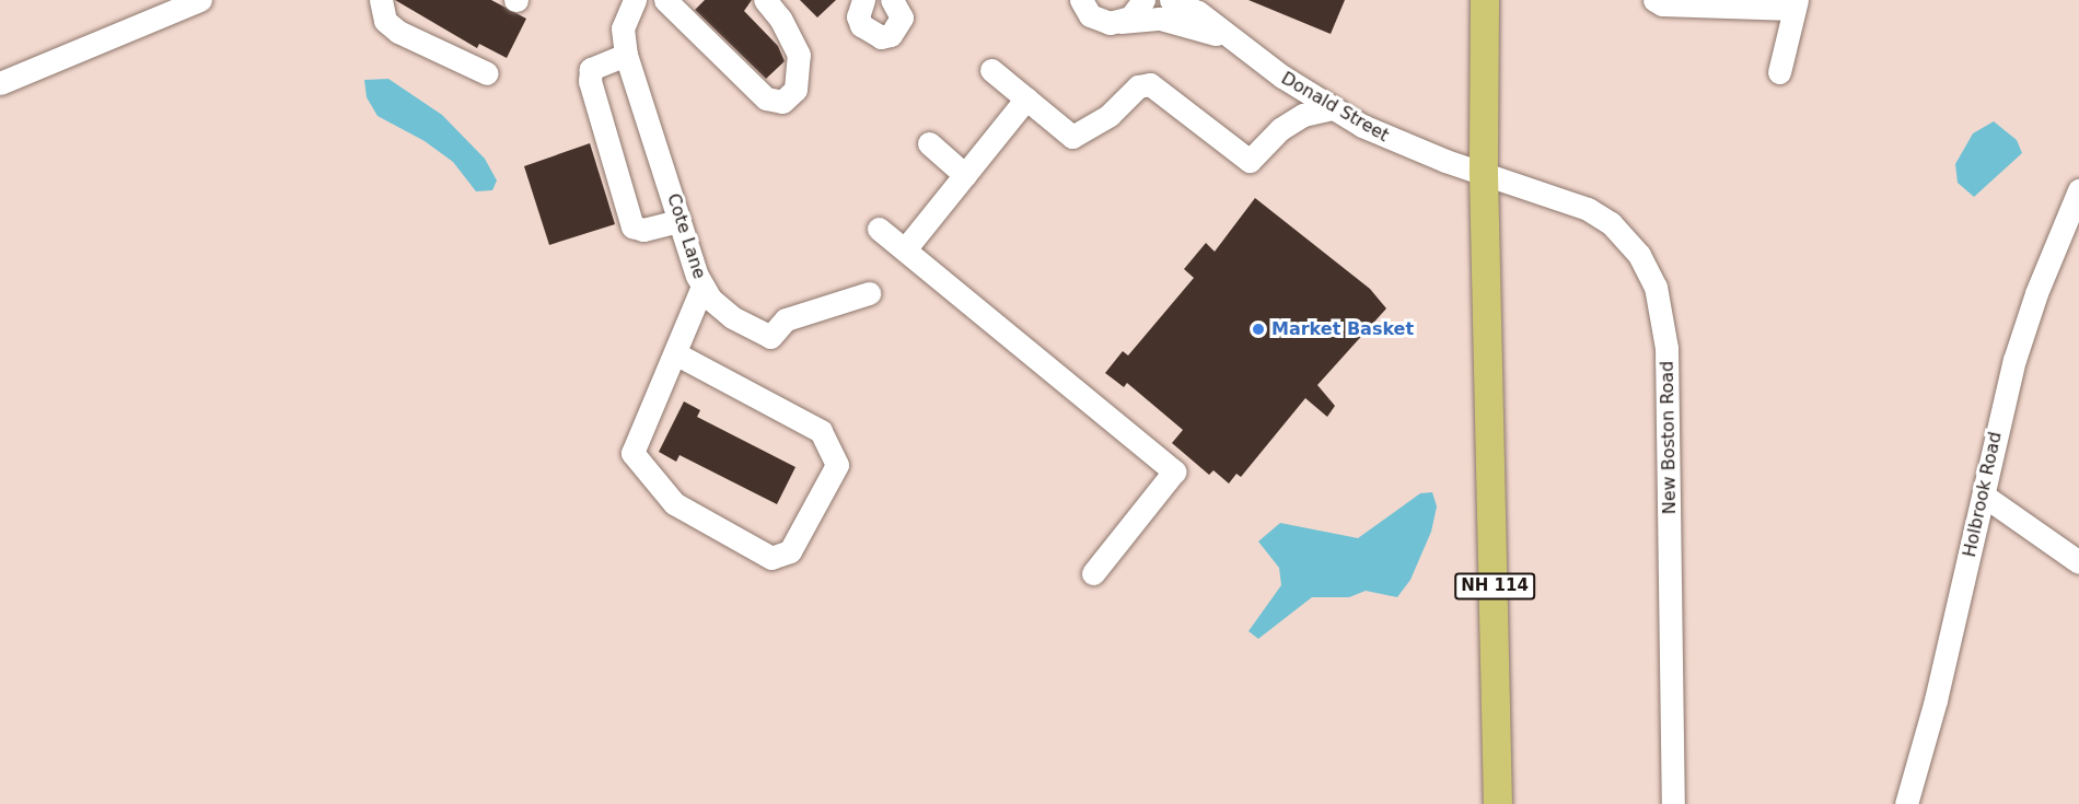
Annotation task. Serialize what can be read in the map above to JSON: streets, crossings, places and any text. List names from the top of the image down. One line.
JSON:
{"streets":{"main road":["NH 114"],"street":["Donald Street","Cote Lane","New Boston Road","Holbrook Road"]},"crossings":[["Donald Street","New Boston Road"],["Donald Street","NH 114"],["New Boston Road","NH 114"]],"places":["Market Basket"]}
